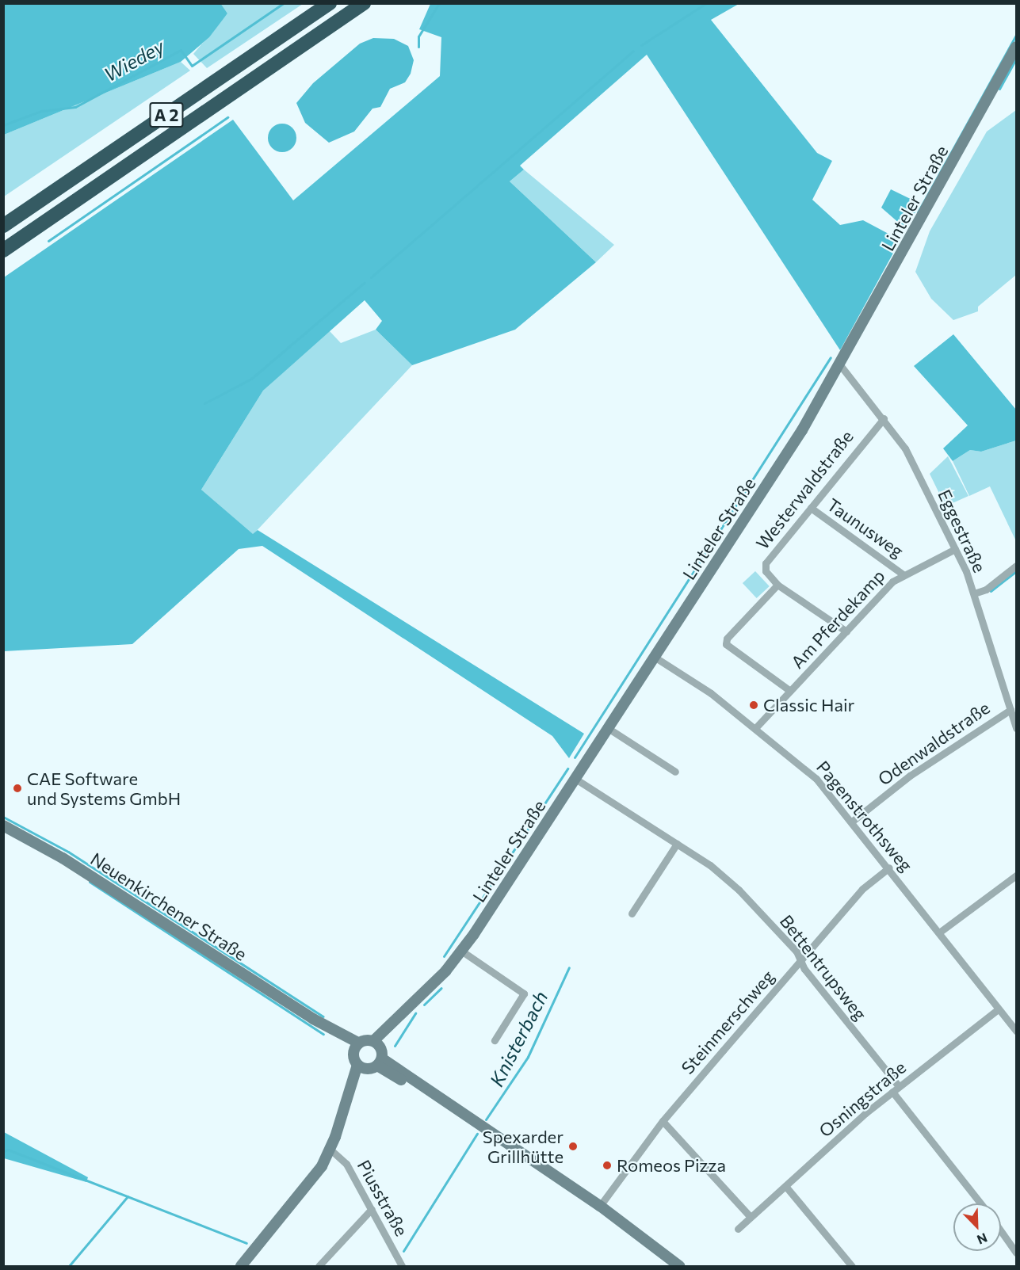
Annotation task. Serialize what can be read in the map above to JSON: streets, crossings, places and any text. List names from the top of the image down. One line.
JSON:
{"streets":{"highway":["A 2"],"street":["Linteler Straße","Westerwaldstraße","Taunusweg","Eggestraße","Am Pferdekamp","Odenwaldstraße","Pagenstrothsweg","Neuenkirchener Straße","Bettentrupsweg","Steinmerschweg","Osningstraße","Piusstraße"]},"crossings":[["Linteler Straße","Eggestraße"],["Linteler Straße","Pagenstrothsweg"],["Linteler Straße","Bettentrupsweg"],["Westerwaldstraße","Taunusweg"],["Westerwaldstraße","Eggestraße"],["Westerwaldstraße","Am Pferdekamp"],["Taunusweg","Am Pferdekamp"],["Eggestraße","Am Pferdekamp"],["Eggestraße","Odenwaldstraße"],["Am Pferdekamp","Pagenstrothsweg"],["Odenwaldstraße","Pagenstrothsweg"],["Pagenstrothsweg","Steinmerschweg"],["Pagenstrothsweg","Osningstraße"],["Bettentrupsweg","Steinmerschweg"],["Bettentrupsweg","Osningstraße"]],"water":["Wiedey","Knisterbach"],"places":["Classic Hair","CAE Software und Systems GmbH","Spexarder Grillhütte","Romeos Pizza"],"north":"bottom right"}
